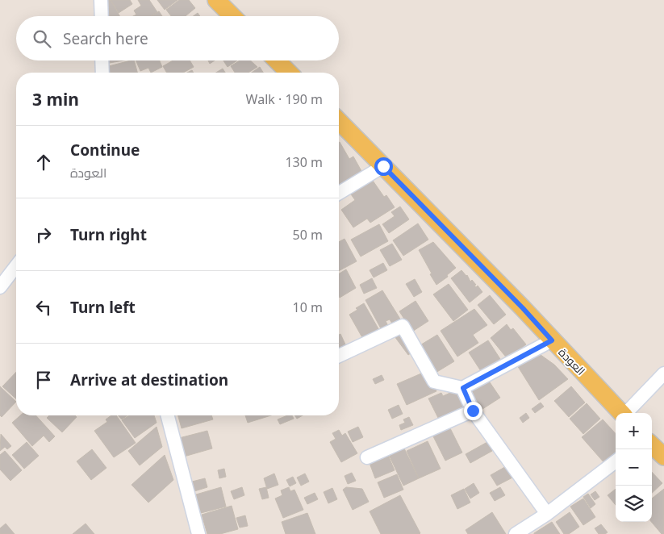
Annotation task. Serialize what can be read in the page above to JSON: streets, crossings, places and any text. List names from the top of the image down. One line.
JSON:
{"streets":{"main road":["العودة"]},"page":{"search":"Search here","heading":["3 min","Walk · 190 m"],"list":[["Continue","العودة","130 m"],["Turn right","50 m"],["Turn left","10 m"],"Arrive at destination"],"map_buttons":["+","−"]}}
